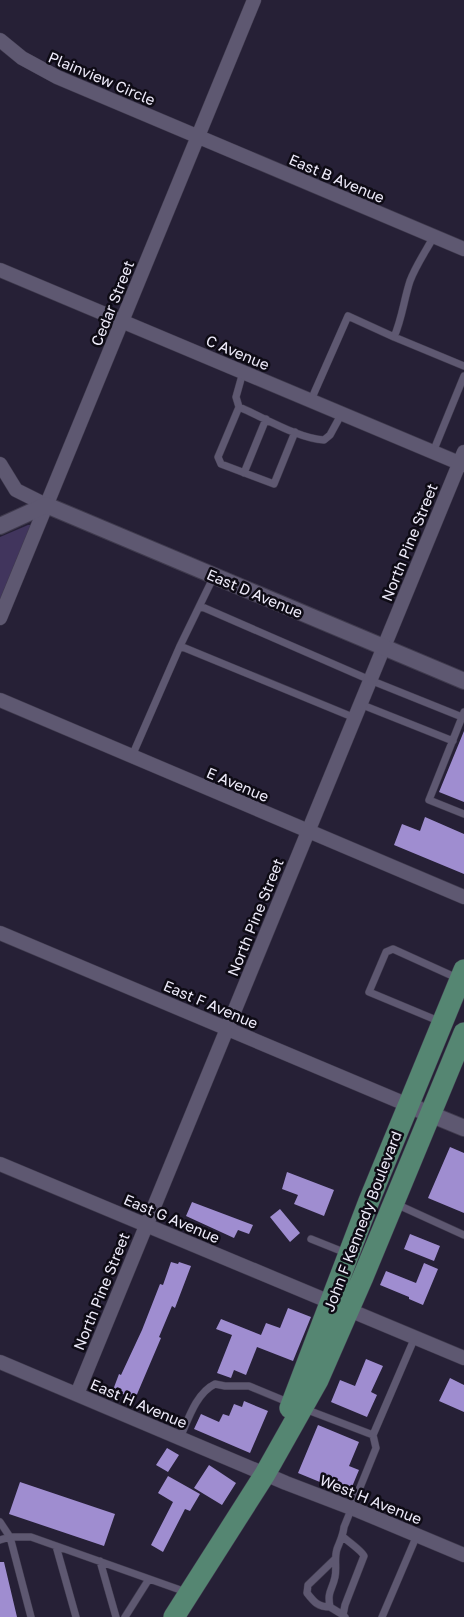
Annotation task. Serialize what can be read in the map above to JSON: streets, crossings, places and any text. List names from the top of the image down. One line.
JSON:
{"streets":{"main road":["John F Kennedy Boulevard"],"street":["Plainview Circle","East B Avenue","Cedar Street","C Avenue","North Pine Street","East D Avenue","E Avenue","East F Avenue","East G Avenue","East H Avenue","West H Avenue"]},"crossings":[["Plainview Circle","East B Avenue"],["Plainview Circle","Cedar Street"],["East B Avenue","Cedar Street"],["Cedar Street","C Avenue"],["Cedar Street","East D Avenue"],["C Avenue","North Pine Street"],["North Pine Street","East D Avenue"],["North Pine Street","E Avenue"],["North Pine Street","East F Avenue"],["North Pine Street","East G Avenue"],["North Pine Street","East H Avenue"],["East F Avenue","John F Kennedy Boulevard"],["East G Avenue","John F Kennedy Boulevard"],["John F Kennedy Boulevard","East H Avenue"],["John F Kennedy Boulevard","West H Avenue"],["East H Avenue","West H Avenue"]]}
